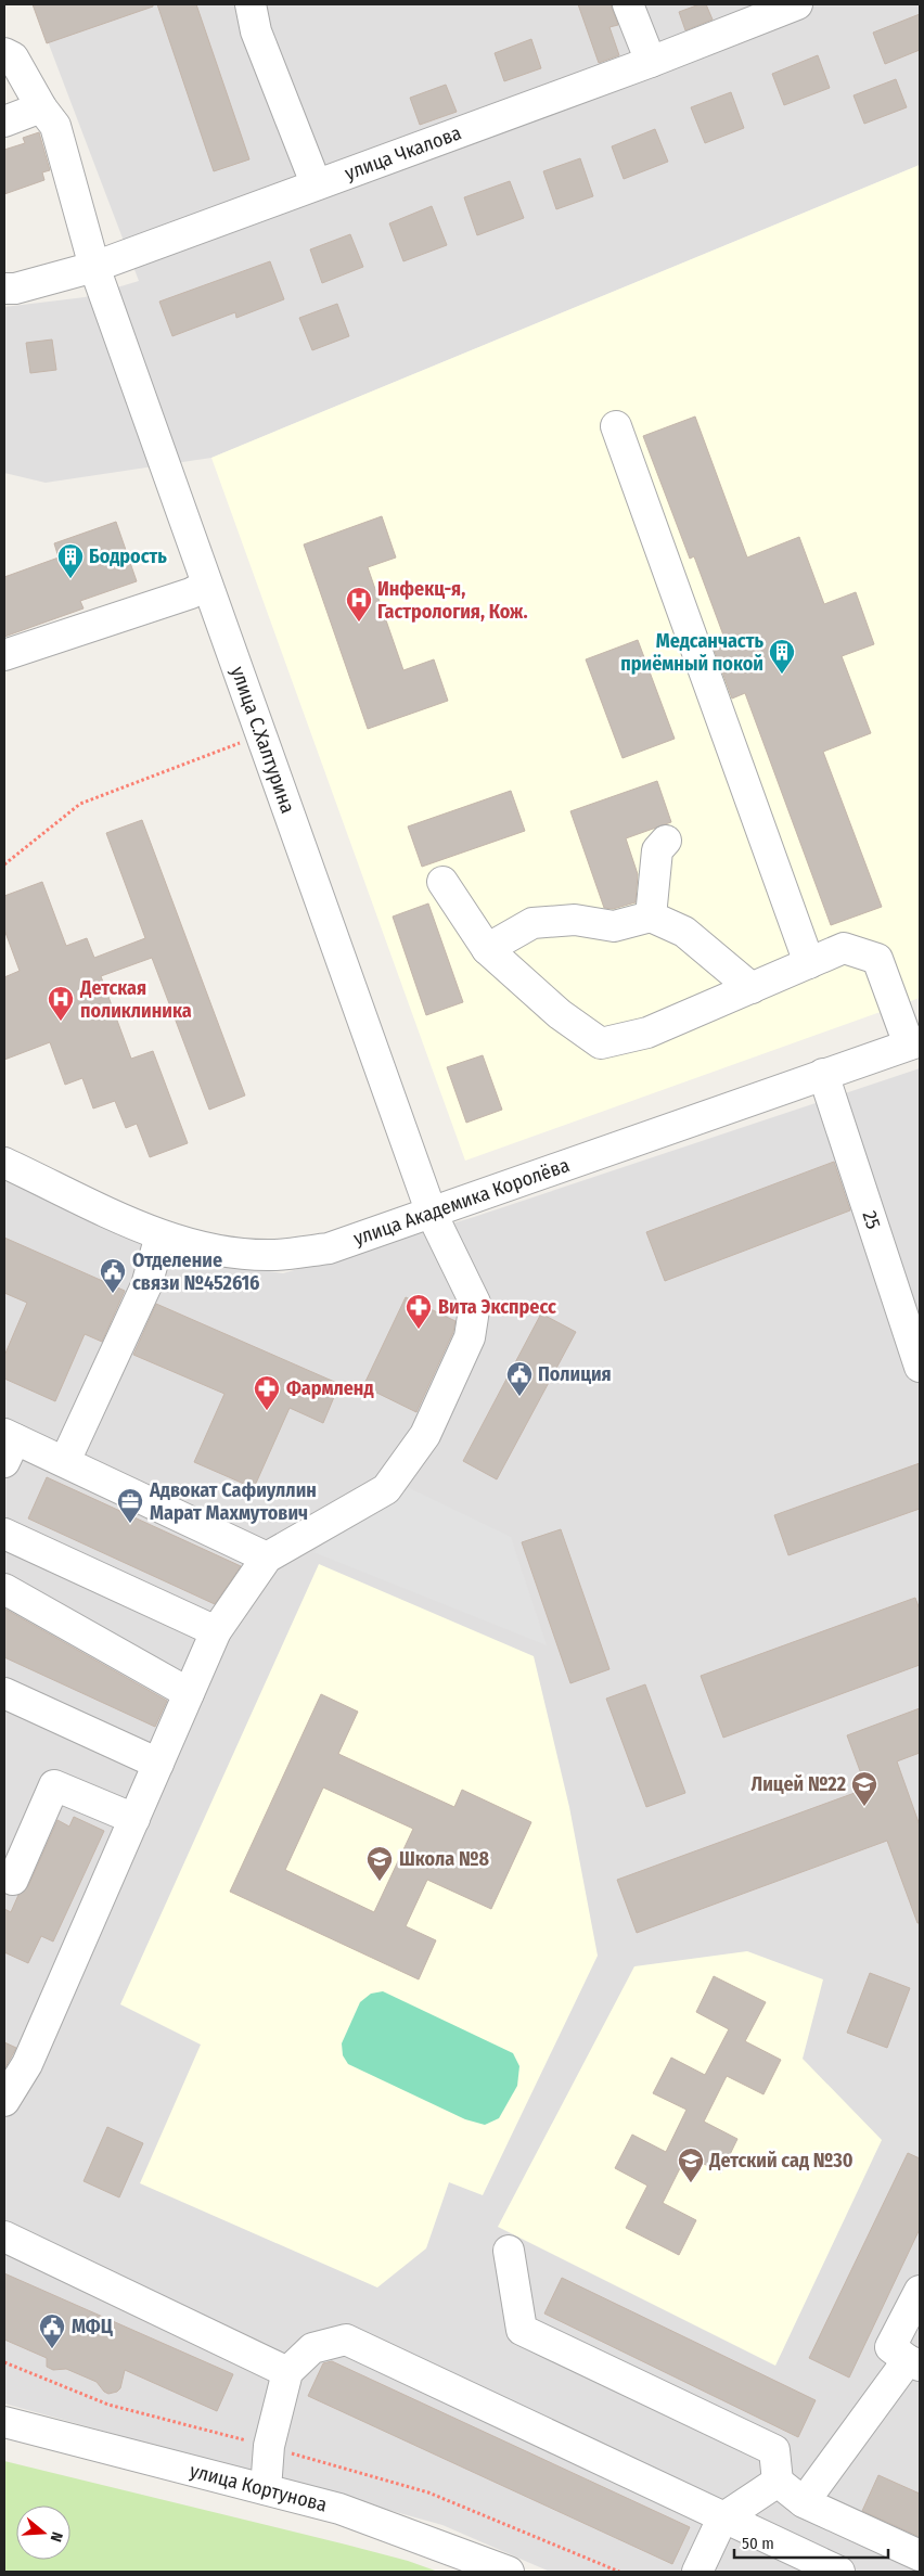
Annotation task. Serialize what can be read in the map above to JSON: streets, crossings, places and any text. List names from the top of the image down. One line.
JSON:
{"streets":{"street":["улица Чкалова","улица С.Халтурина","улица Академика Королёва","25","улица Кортунова"]},"crossings":[["улица Чкалова","улица С.Халтурина"],["улица С.Халтурина","улица Академика Королёва"],["улица Академика Королёва","25"]],"places":{"building":["Бодрость","Медсанчасть приёмный покой"],"hospital":["Инфекц-я, Гастрология, Кож.","Детская поликлиника"],"public building":["Отделение связи №452616","Полиция","МФЦ"],"pharmacy":["Вита Экспресс","Фармленд"],"office":["Адвокат Сафиуллин Марат Махмутович"],"school or university":["Лицей №22","Школа №8","Детский сад №30"]},"scale_bar":"50 m","north":"right"}
